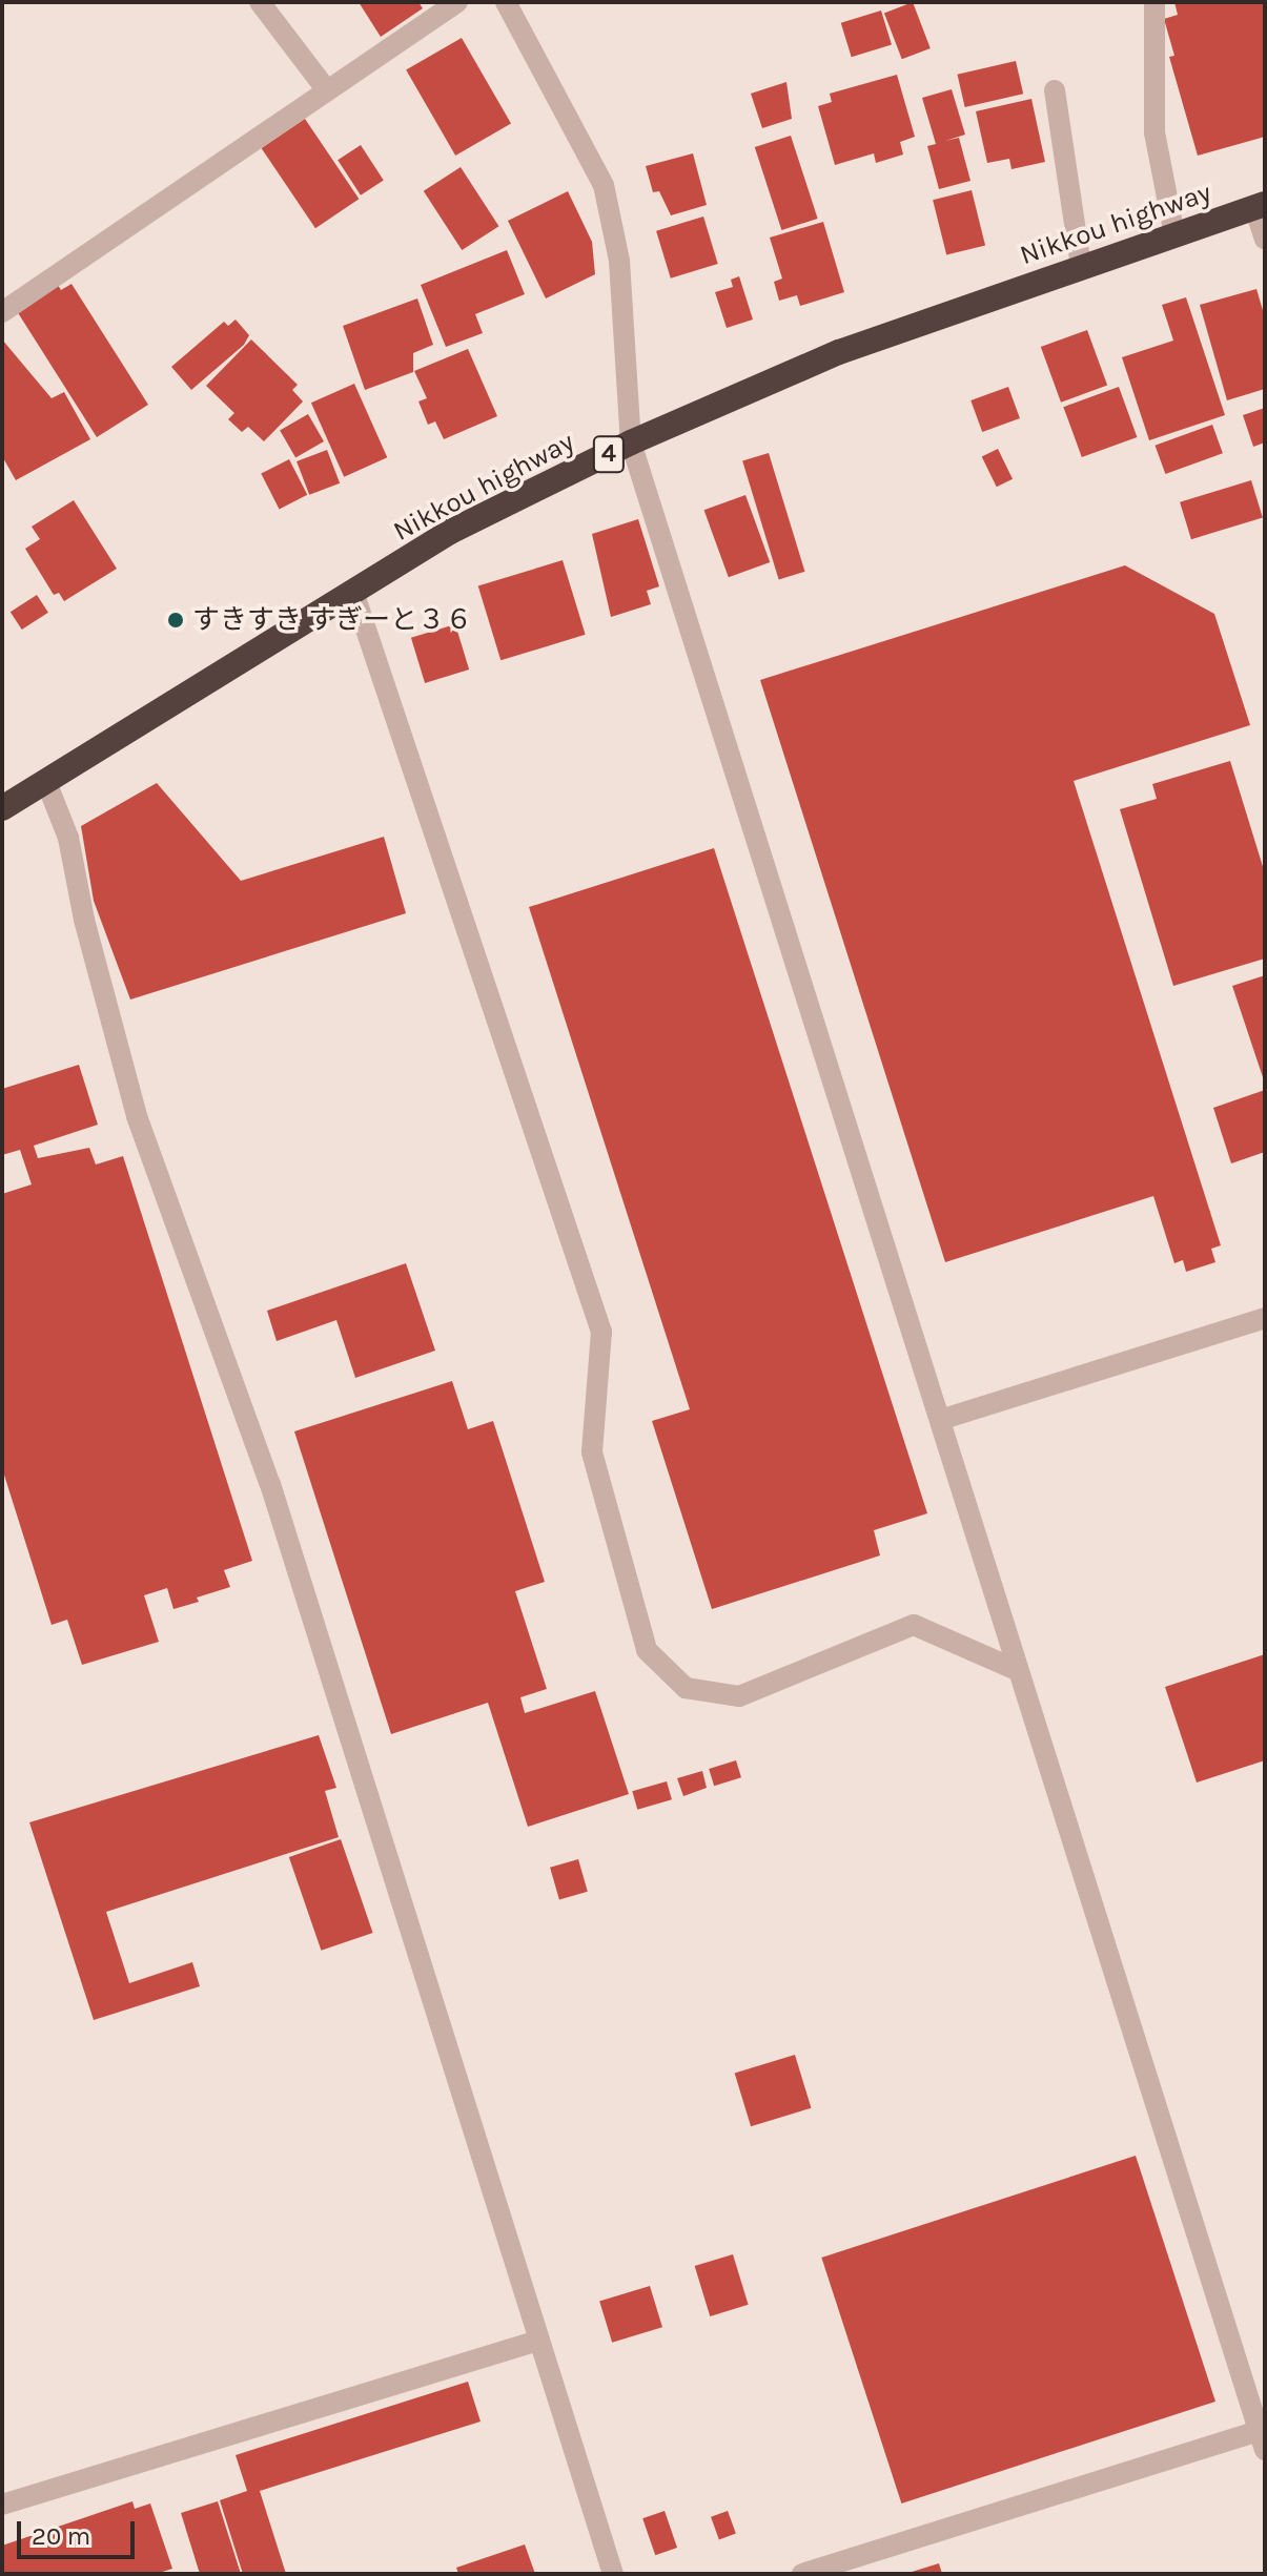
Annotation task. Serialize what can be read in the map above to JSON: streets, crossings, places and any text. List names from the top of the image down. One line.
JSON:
{"streets":{"highway":["Nikkou highway","4"]},"places":["すきすき すぎーと３６"],"scale_bar":"20 m"}
